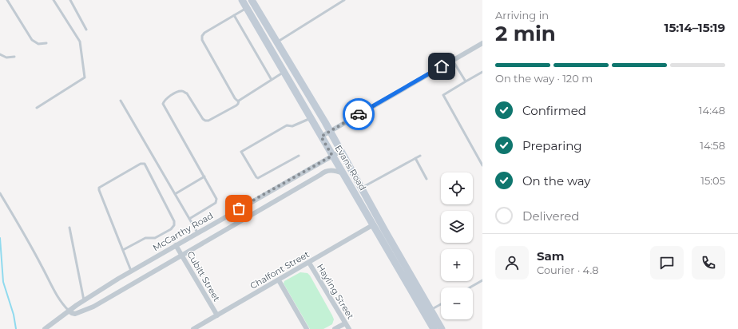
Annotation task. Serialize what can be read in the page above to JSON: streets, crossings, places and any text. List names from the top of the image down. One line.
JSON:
{"streets":{"main road":["Evans Road"],"street":["McCarthy Road","Chalfont Street","Cubitt Street","Hayling Street"]},"crossings":[["Evans Road","McCarthy Road"],["Evans Road","Chalfont Street"],["McCarthy Road","Cubitt Street"],["Chalfont Street","Cubitt Street"],["Chalfont Street","Hayling Street"]],"page":{"heading":["2 min","Arriving in","15:14–15:19"],"panel":["Sam","Courier · 4.8"],"bar":"On the way · 120 m","list":[["Confirmed","14:48"],["Preparing","14:58"],["On the way","15:05"],"Delivered"],"map_buttons":["+","−"]}}
